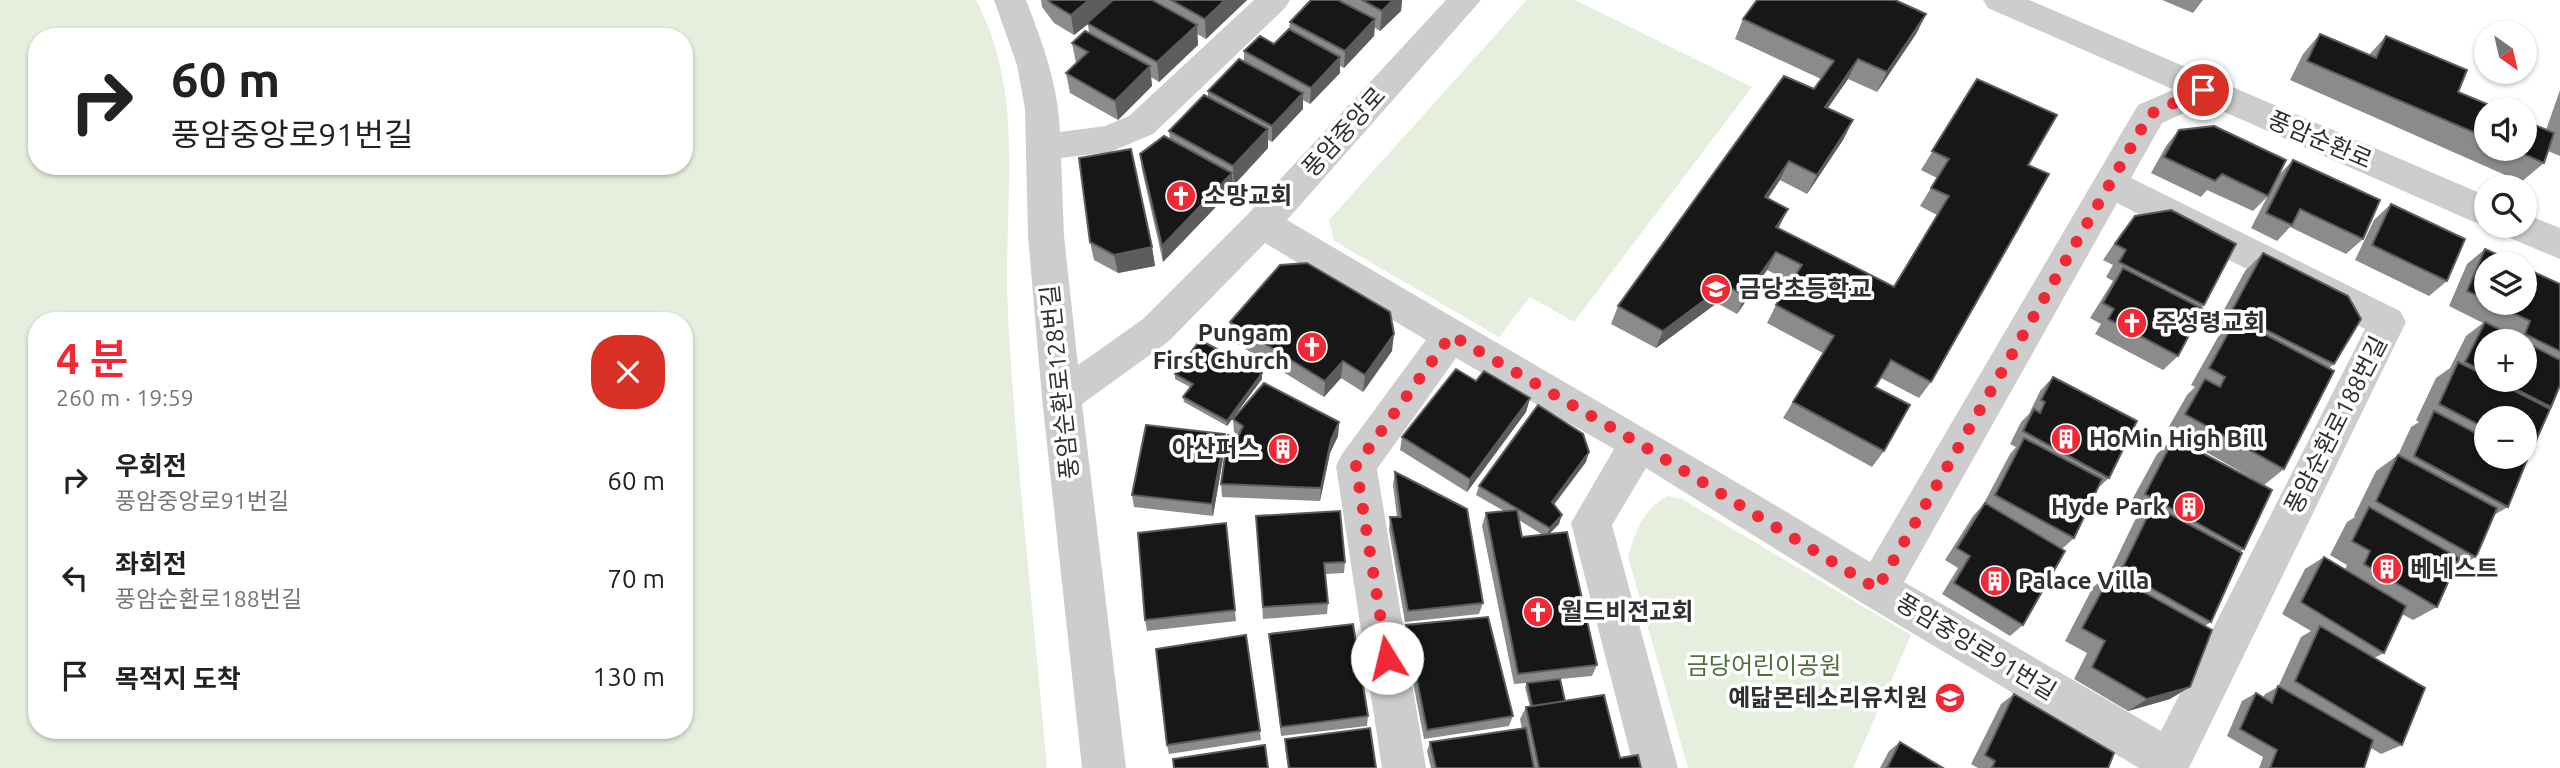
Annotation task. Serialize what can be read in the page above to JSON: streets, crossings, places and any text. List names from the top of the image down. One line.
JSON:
{"streets":{"street":["풍암중앙로","풍암순환로","풍암순환로128번길","풍암순환로188번길","풍암중앙로91번길"]},"crossings":[["풍암중앙로","풍암순환로128번길"],["풍암중앙로","풍암중앙로91번길"],["풍암순환로188번길","풍암중앙로91번길"]],"parks":["금당어린이공원"],"places":{"church":["소망교회","주성령교회","Pungam First Church","월드비전교회"],"school or university":["금당초등학교","예닮몬테소리유치원"],"building":["HoMin High Bill","아산퍼스","Hyde Park","베네스트","Palace Villa"]},"north":"bottom right","page":{"map_buttons":["+","−"],"turn":["60 m","풍암중앙로91번길"],"heading":["4 분","260 m · 19:59"],"list":[{"name":"우회전","note":"풍암중앙로91번길","value":"60 m"},{"name":"좌회전","note":"풍암순환로188번길","value":"70 m"},{"name":"목적지 도착","value":"130 m"}]}}
